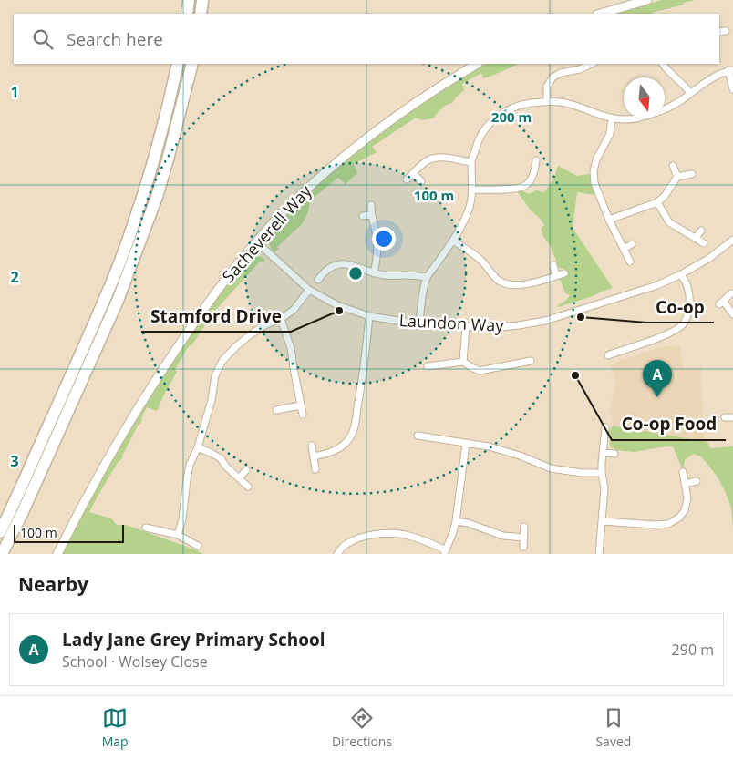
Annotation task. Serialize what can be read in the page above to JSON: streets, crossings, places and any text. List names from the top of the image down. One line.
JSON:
{"streets":{"street":["Sacheverell Way","Laundon Way"]},"crossings":[["Sacheverell Way","Laundon Way"]],"places":["Stamford Drive","Co-op","Co-op Food"],"scale_bar":"100 m","north":"bottom","page":{"search":"Search here","pins":"A","scale":"100 m","heading":"Nearby","list":[{"mark":"A","name":"Lady Jane Grey Primary School","note":"School · Wolsey Close","value":"290 m"}],"nav":["Map","Directions","Saved"]},"grid":{"rows":["1","2","3"]},"rings":["200 m","100 m"]}
